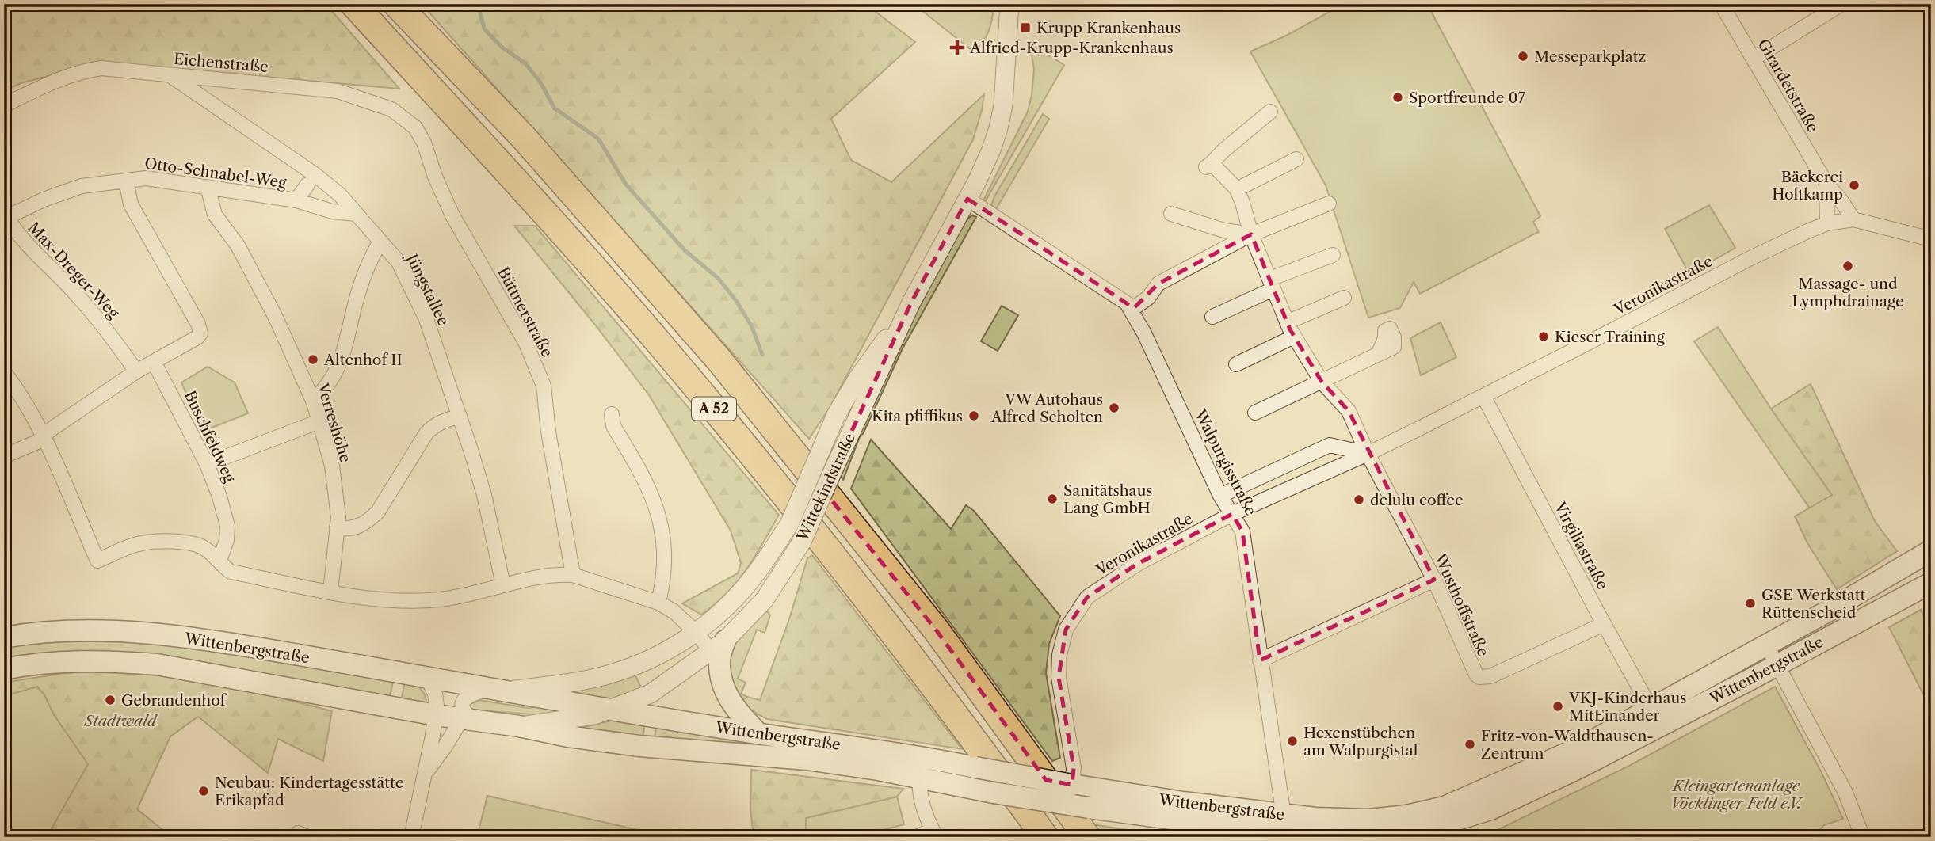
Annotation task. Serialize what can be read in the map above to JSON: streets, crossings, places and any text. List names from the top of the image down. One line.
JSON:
{"streets":{"highway":["A 52"],"main road":["Wittenbergstraße"],"street":["Eichenstraße","Girardetstraße","Otto-Schnabel-Weg","Max-Dreger-Weg","Veronikastraße","Jüngstallee","Büttnerstraße","Verreshöhe","Buschfeldweg","Walpurgisstraße","Wittekindstraße","Virgiliastraße","Wusthoffstraße"]},"crossings":[["Eichenstraße","Jüngstallee"],["Eichenstraße","Büttnerstraße"],["Girardetstraße","Veronikastraße"],["Otto-Schnabel-Weg","Max-Dreger-Weg"],["Otto-Schnabel-Weg","Jüngstallee"],["Otto-Schnabel-Weg","Verreshöhe"],["Veronikastraße","Walpurgisstraße"],["Veronikastraße","Virgiliastraße"],["Veronikastraße","Wusthoffstraße"],["Veronikastraße","Wittenbergstraße"],["Walpurgisstraße","Wittekindstraße"],["Walpurgisstraße","Wittenbergstraße"],["Wittekindstraße","Wittenbergstraße"],["Virgiliastraße","Wusthoffstraße"],["Virgiliastraße","Wittenbergstraße"]],"parks":["Stadtwald","Kleingartenanlage Vöcklinger Feld e.V."],"places":{"transit":["Krupp Krankenhaus"],"health":["Alfried-Krupp-Krankenhaus"],"other":["Messeparkplatz","Sportfreunde 07","Bäckerei Holtkamp","Massage- und Lymphdrainage","Kieser Training","Altenhof II","VW Autohaus Alfred Scholten","Kita pfiffikus","Sanitätshaus Lang GmbH","delulu coffee","GSE Werkstatt Rüttenscheid","Gebrandenhof","VKJ-Kinderhaus MitEinander","Hexenstübchen am Walpurgistal","Fritz-von-Waldthausen- Zentrum","Neubau: Kindertagesstätte Erikapfad"]}}
